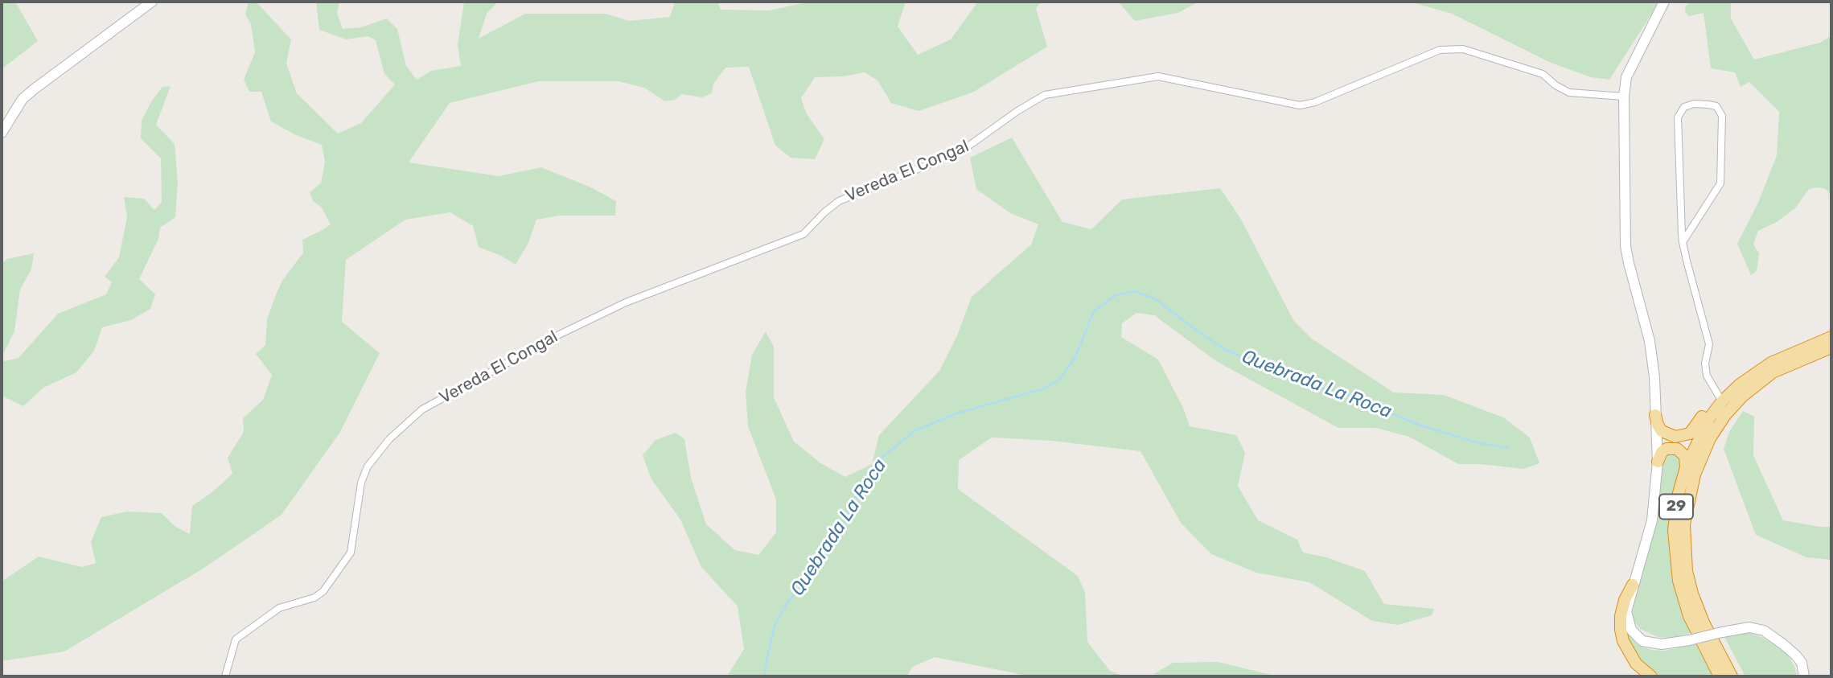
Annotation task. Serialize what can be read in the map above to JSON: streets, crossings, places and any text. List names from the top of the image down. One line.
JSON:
{"streets":{"highway":["29"],"street":["Vereda El Congal"]},"water":["Quebrada La Roca"]}
